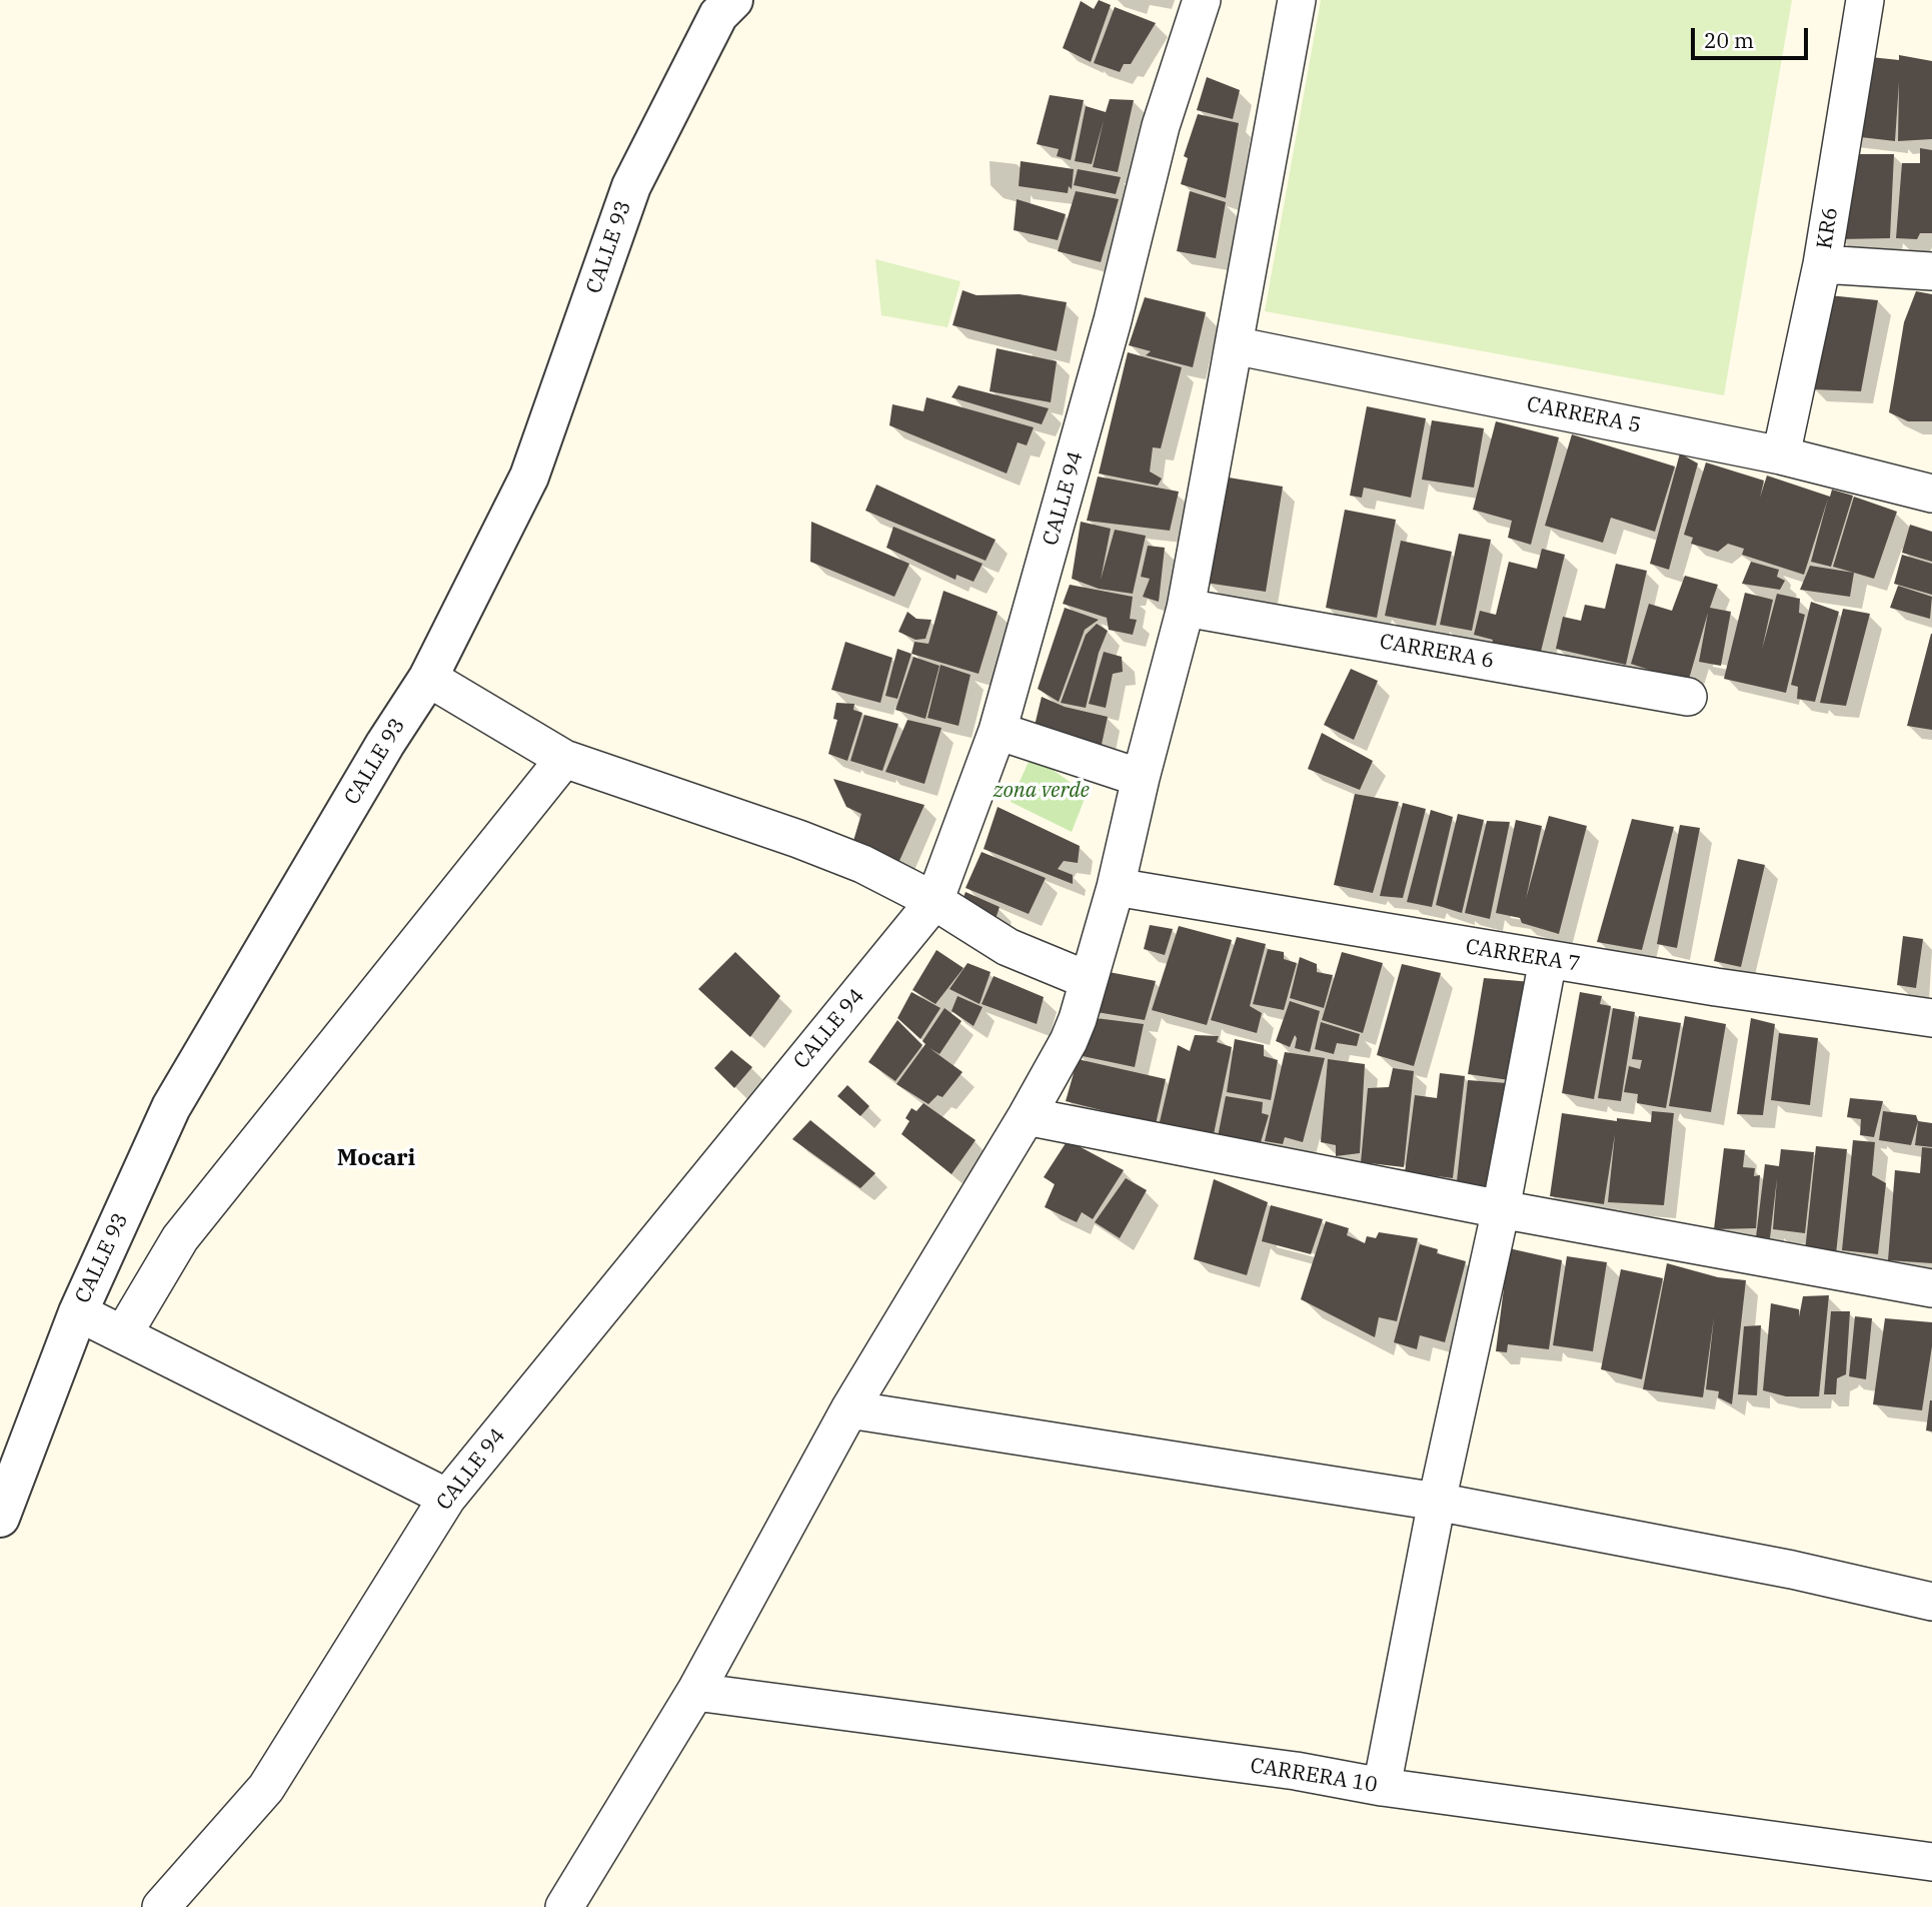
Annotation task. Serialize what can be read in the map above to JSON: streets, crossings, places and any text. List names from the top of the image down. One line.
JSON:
{"streets":{"street":["KR6","CALLE 93","CARRERA 5","CALLE 94","CARRERA 6","CARRERA 7","CARRERA 10"]},"crossings":[["KR6","CARRERA 5"]],"districts":["Mocari"],"parks":["zona verde"],"scale_bar":"20 m"}
